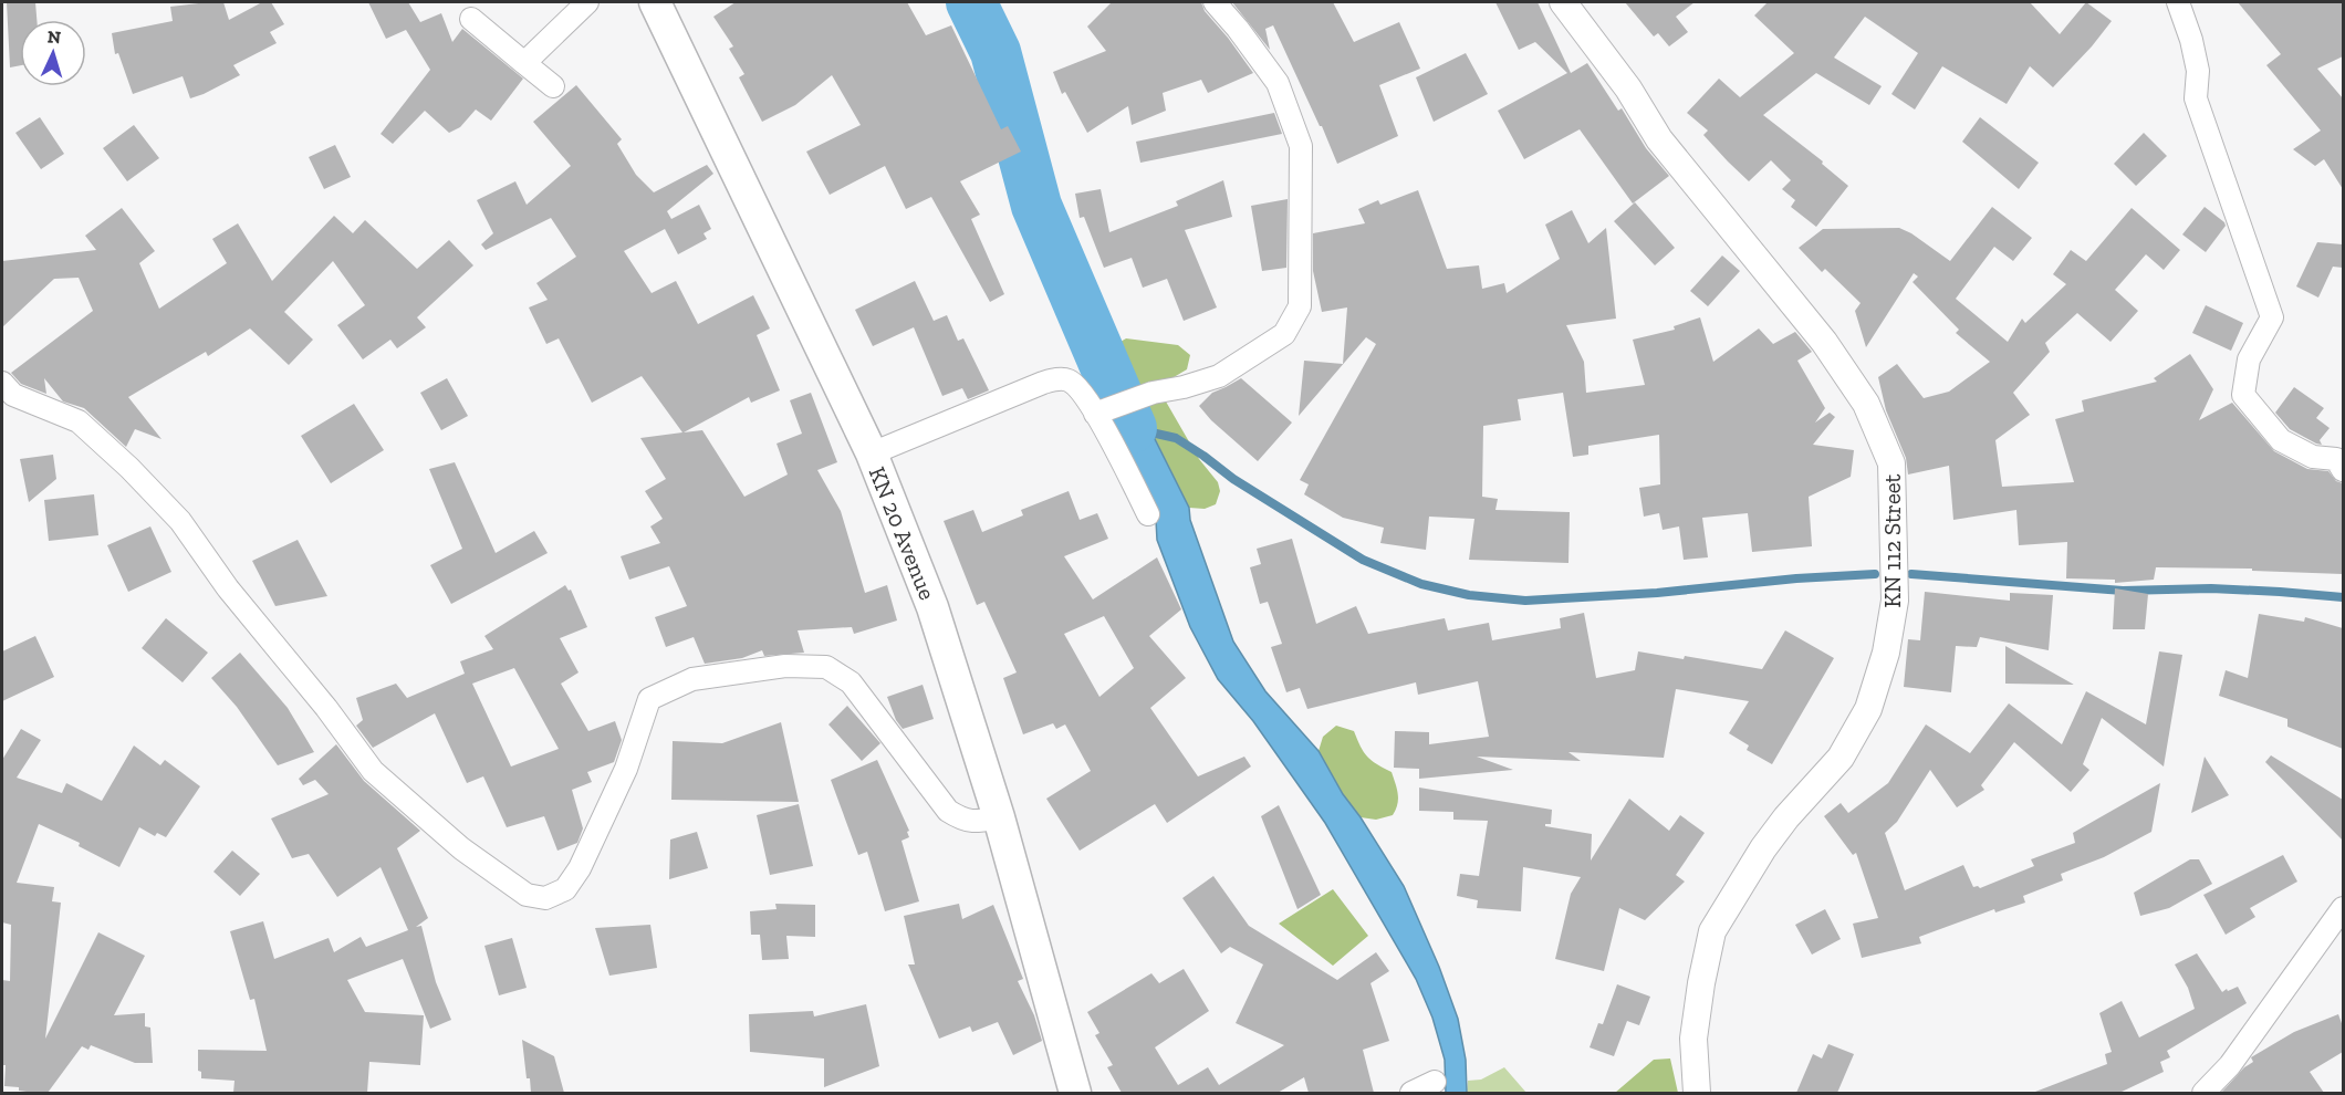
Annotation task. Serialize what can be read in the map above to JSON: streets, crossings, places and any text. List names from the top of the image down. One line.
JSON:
{"streets":{"main road":["KN 20 Avenue"],"street":["KN 112 Street"]},"north":"top"}
